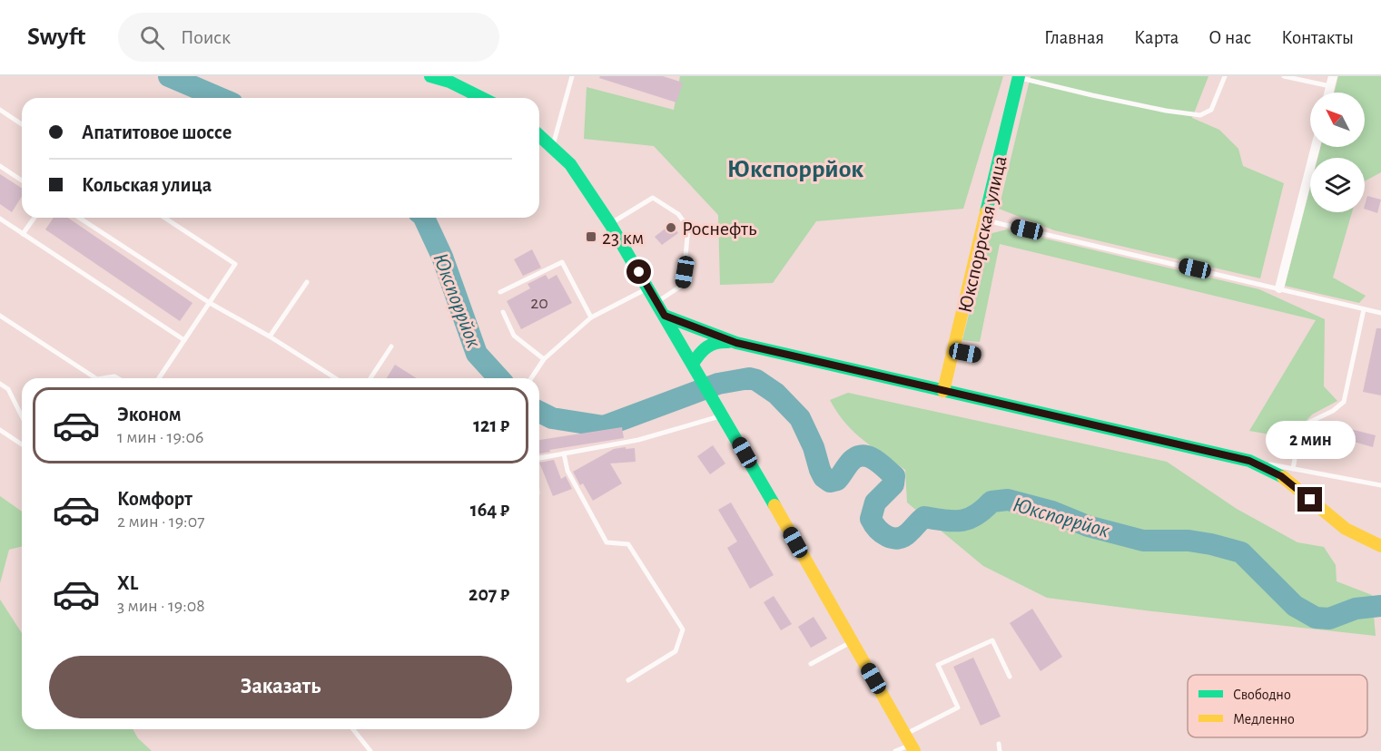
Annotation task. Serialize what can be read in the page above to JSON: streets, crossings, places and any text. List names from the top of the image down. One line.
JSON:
{"streets":{"street":["Юкспоррская улица"]},"districts":["Юкспоррйок"],"water":["Юкспоррйок"],"places":{"other":["Роснефть"],"transit":["23 км"]},"house_numbers":["20"],"legend":["Свободно","Медленно"],"north":"top left","page":{"header":"Swyft","search":"Поиск","nav":["Главная","Карта","О нас","Контакты"],"banner":["Апатитовое шоссе","Кольская улица"],"list":[{"name":"Эконом","note":"1 мин · 19:06","value":"121 ₽"},{"name":"Комфорт","note":"2 мин · 19:07","value":"164 ₽"},{"name":"XL","note":"3 мин · 19:08","value":"207 ₽"}],"bubble":"2 мин","buttons":"Заказать"}}
